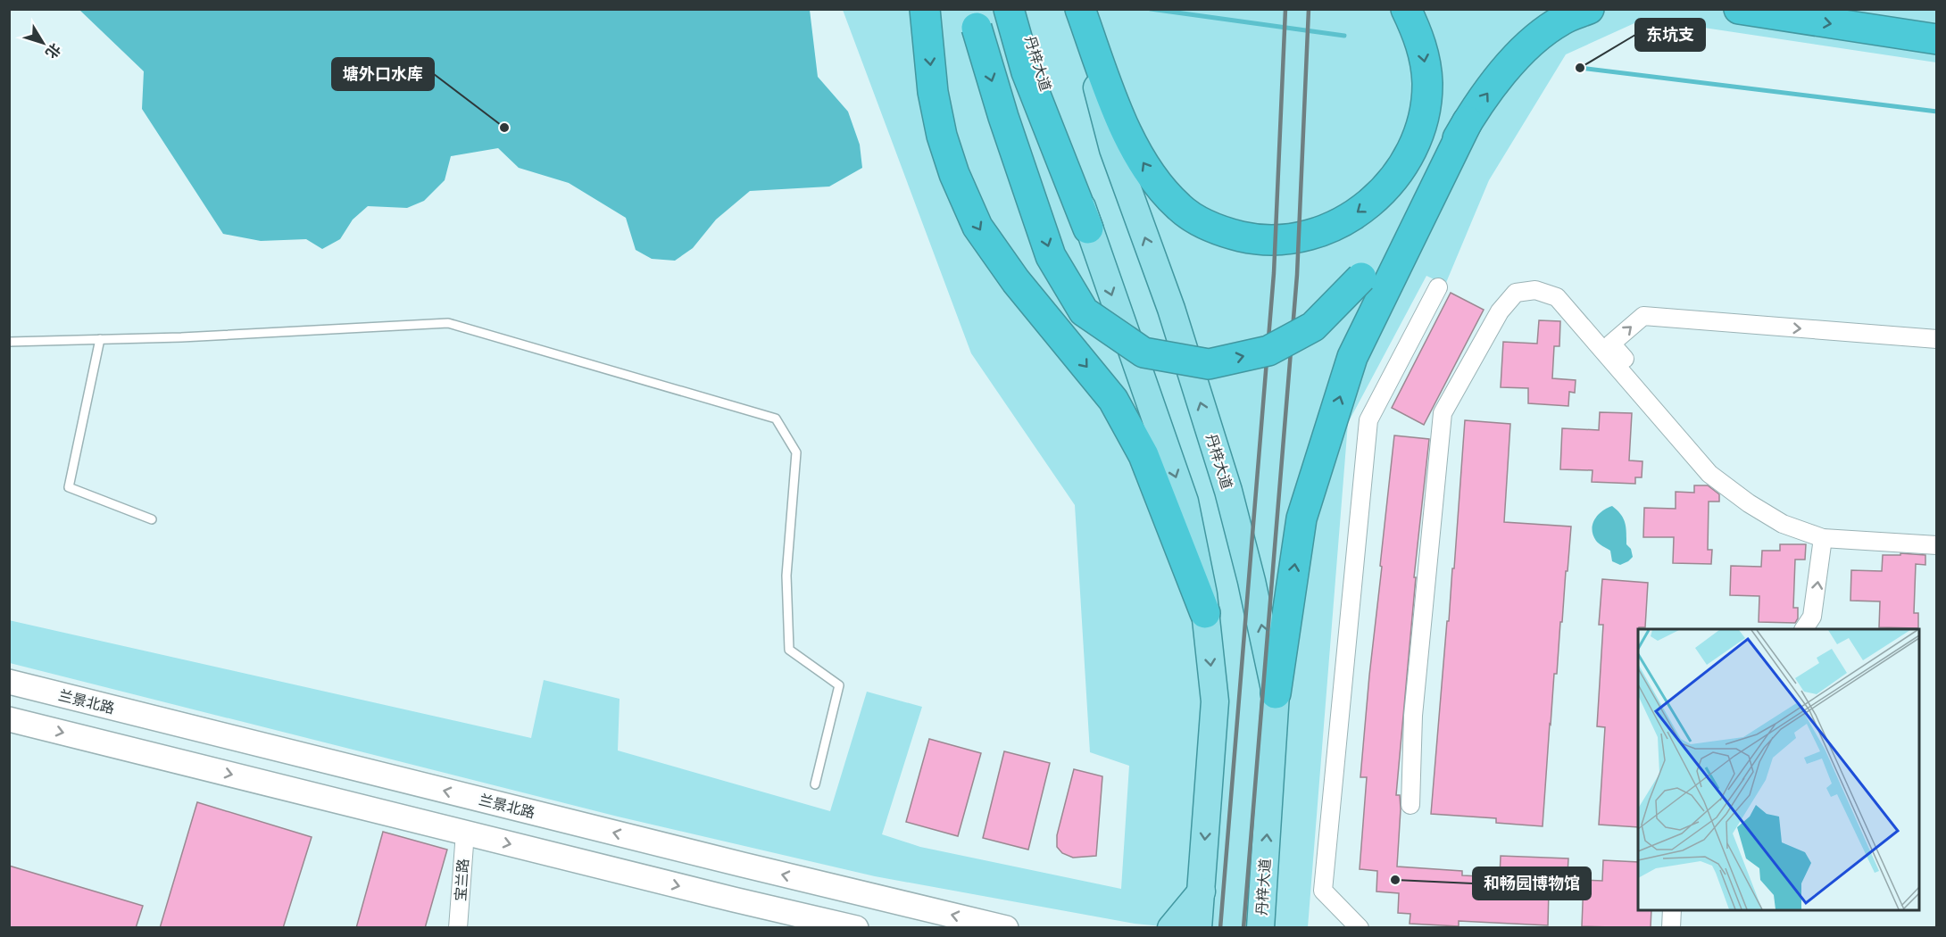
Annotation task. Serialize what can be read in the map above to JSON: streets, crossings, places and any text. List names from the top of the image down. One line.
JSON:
{"streets":{"main road":["丹梓大道","兰景北路"],"street":["宝兰路"]},"places":["东坑支","塘外口水库","和畅园博物馆"],"north":"bottom right"}
